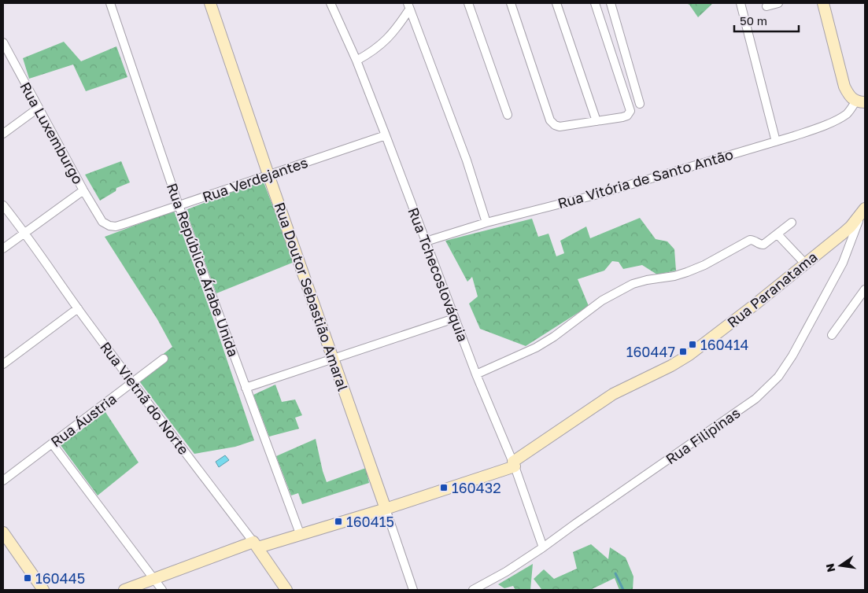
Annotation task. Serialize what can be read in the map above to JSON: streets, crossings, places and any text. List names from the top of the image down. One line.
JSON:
{"streets":{"street":["Rua Luxemburgo","Rua Vitória de Santo Antão","Rua Verdejantes","Rua República Árabe Unida","Rua Tchecoslováquia","Rua Paranatama","Rua Doutor Sebastião Amaral","Rua Vietnã do Norte","Rua Áustria","Rua Filipinas"]},"crossings":[["Rua Luxemburgo","Rua Verdejantes"],["Rua Vitória de Santo Antão","Rua Tchecoslováquia"],["Rua Verdejantes","Rua República Árabe Unida"],["Rua Verdejantes","Rua Tchecoslováquia"],["Rua Verdejantes","Rua Doutor Sebastião Amaral"],["Rua República Árabe Unida","Rua Paranatama"],["Rua Tchecoslováquia","Rua Paranatama"],["Rua Tchecoslováquia","Rua Filipinas"],["Rua Paranatama","Rua Doutor Sebastião Amaral"],["Rua Paranatama","Rua Vietnã do Norte"],["Rua Paranatama","Rua Filipinas"],["Rua Vietnã do Norte","Rua Áustria"]],"places":{"transit":["160414","160447","160432","160415","160445"]},"scale_bar":"50 m","north":"left"}
